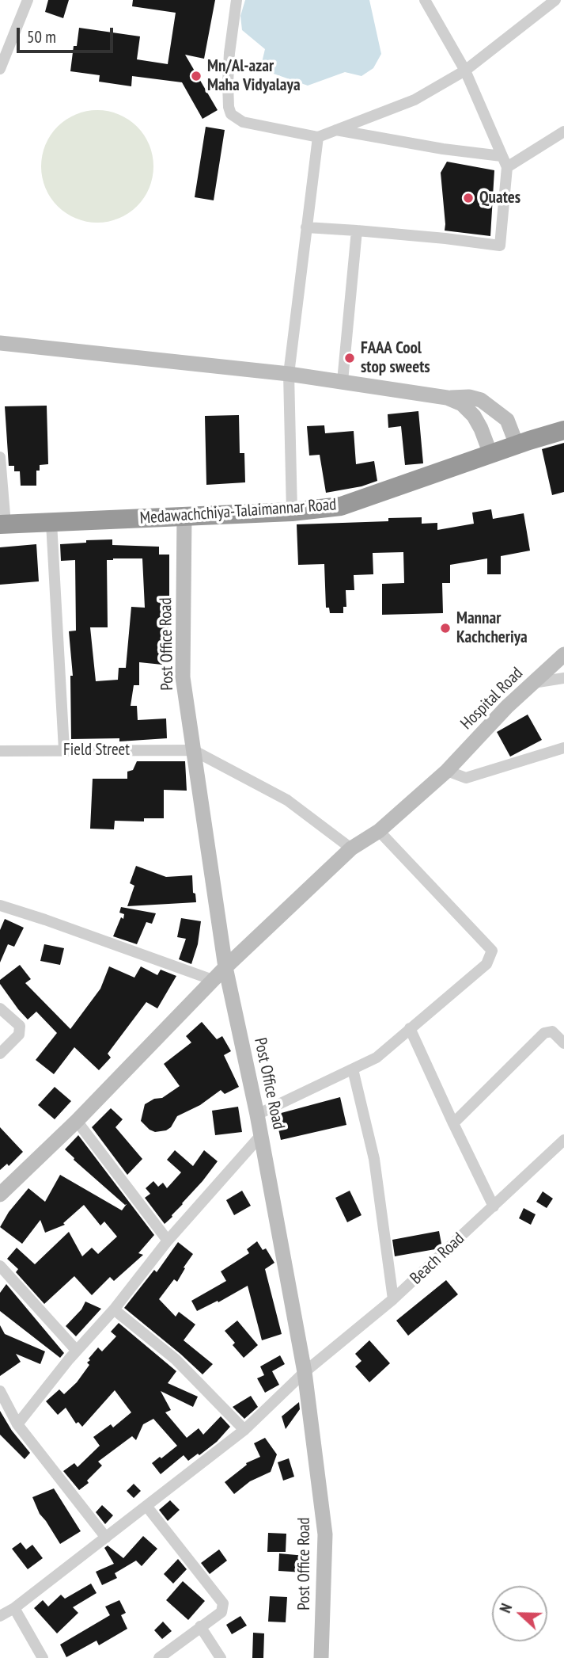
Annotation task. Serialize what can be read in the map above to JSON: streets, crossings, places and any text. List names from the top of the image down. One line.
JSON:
{"streets":{"highway":["Medawachchiya-Talaimannar Road"],"street":["Post Office Road","Hospital Road","Field Street","Beach Road"]},"crossings":[["Medawachchiya-Talaimannar Road","Post Office Road"],["Post Office Road","Hospital Road"],["Post Office Road","Field Street"],["Post Office Road","Beach Road"]],"places":["Mn/Al-azar Maha Vidyalaya","Quates","FAAA Cool stop sweets","Mannar Kachcheriya"],"scale_bar":"50 m","north":"left"}
